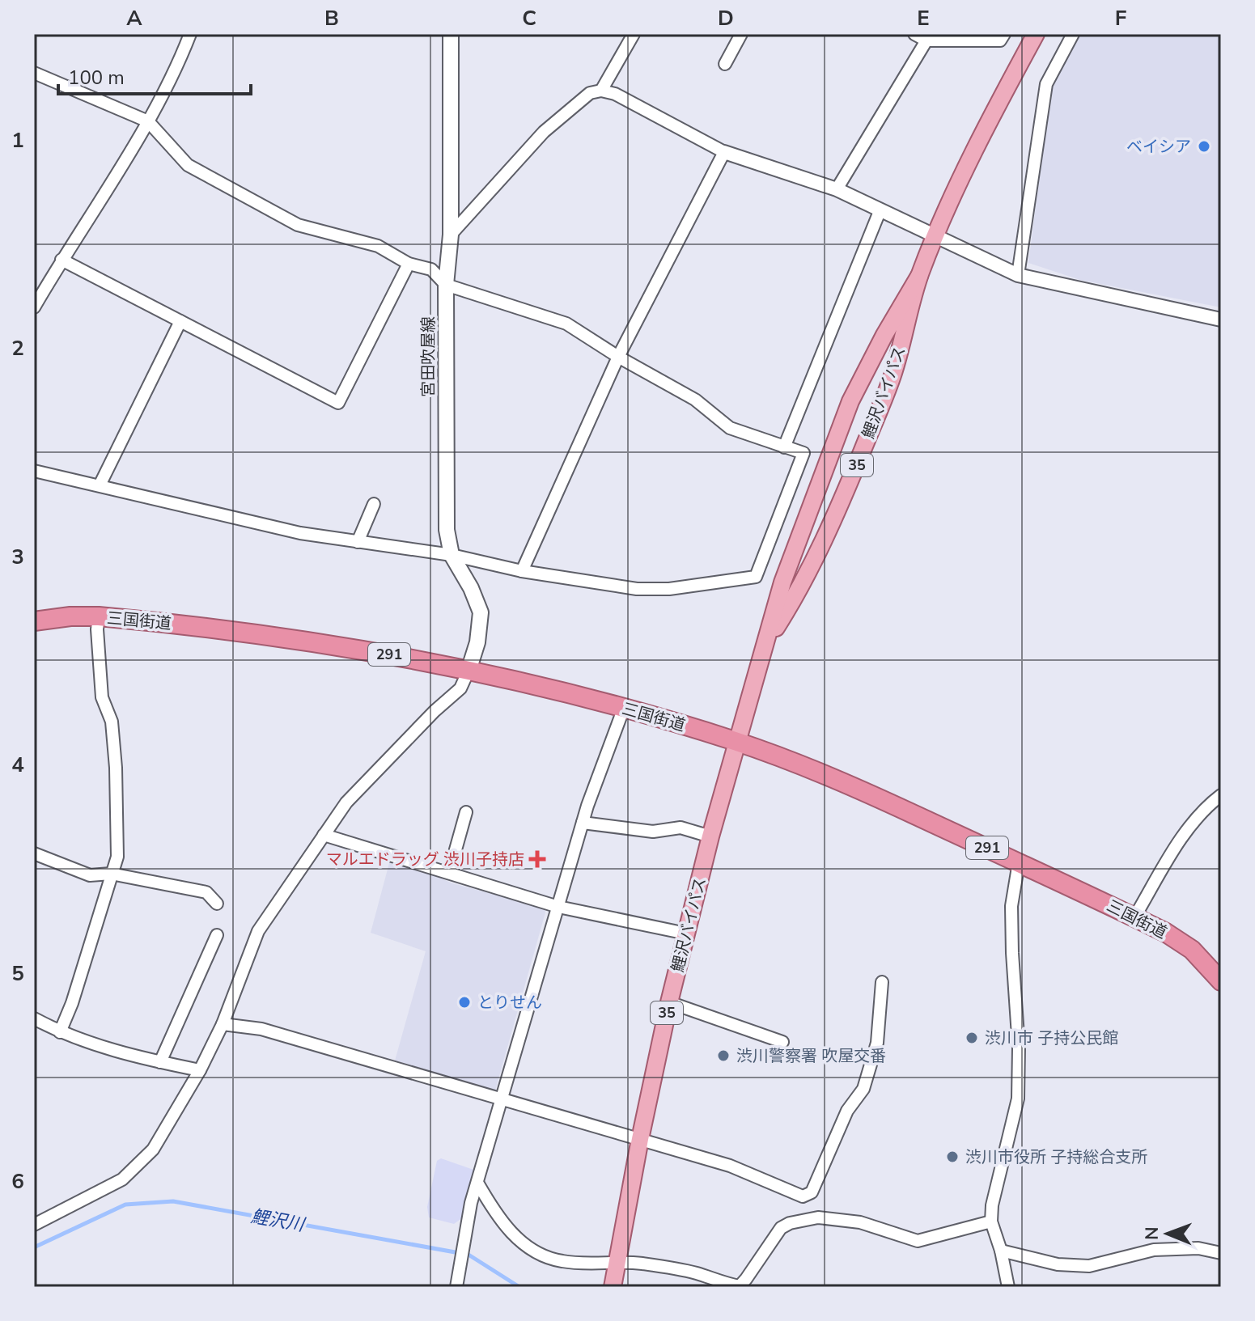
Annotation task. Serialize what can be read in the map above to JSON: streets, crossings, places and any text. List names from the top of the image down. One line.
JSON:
{"streets":{"highway":["三国街道","291"],"main road":["宮田吹屋線","鯉沢バイパス","35"]},"crossings":[["宮田吹屋線","三国街道"],["鯉沢バイパス","三国街道"]],"water":["鯉沢川"],"places":{"other":["ベイシア","とりせん","渋川市 子持公民館","渋川警察署 吹屋交番","渋川市役所 子持総合支所"],"health":["マルエドラッグ 渋川子持店"]},"scale_bar":"100 m","north":"left","grid":{"columns":["A","B","C","D","E","F"],"rows":["1","2","3","4","5","6"]}}
